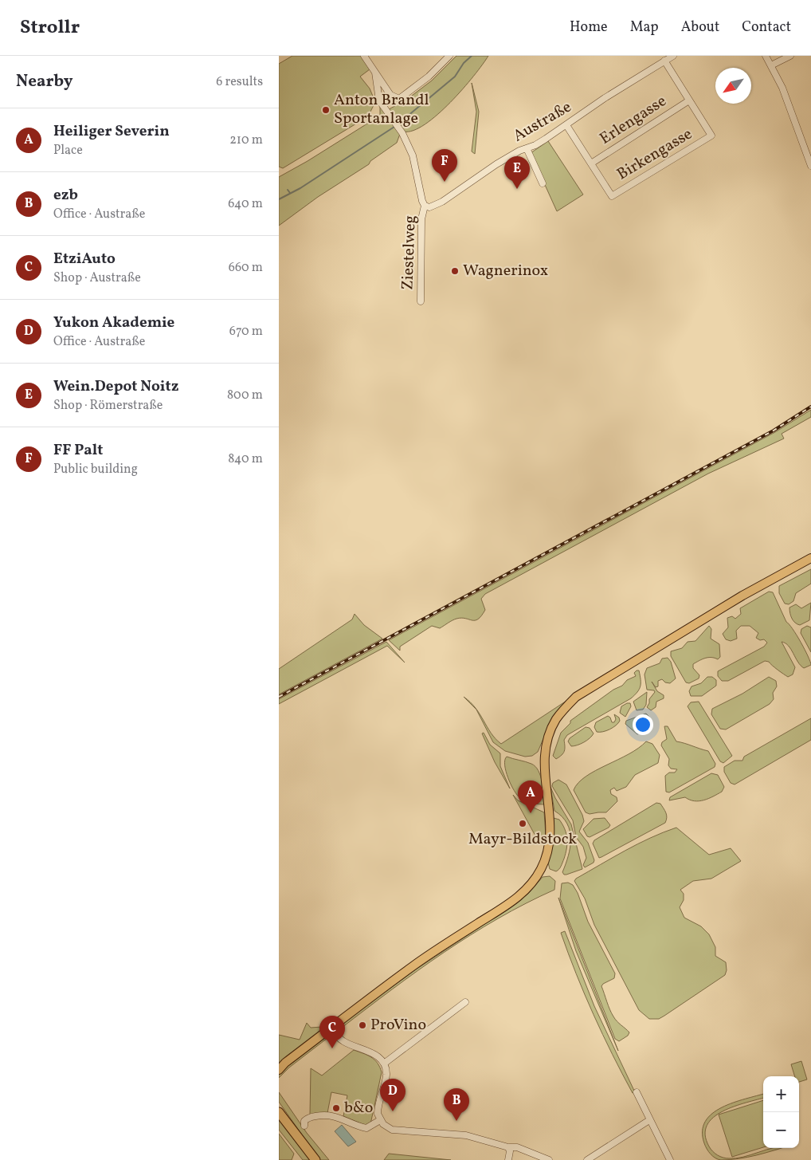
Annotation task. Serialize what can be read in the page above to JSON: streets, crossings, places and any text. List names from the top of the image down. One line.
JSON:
{"streets":{"street":["Erlengasse","Austraße","Birkengasse","Ziestelweg"]},"crossings":[["Erlengasse","Birkengasse"],["Austraße","Ziestelweg"]],"places":["Anton Brandl Sportanlage","Wagnerinox","Mayr-Bildstock","ProVino","b&o"],"north":"bottom left","page":{"header":"Strollr","nav":["Home","Map","About","Contact"],"heading":["Nearby","6 results"],"list":[{"mark":"A","name":"Heiliger Severin","note":"Place","value":"210 m"},{"mark":"B","name":"ezb","note":"Office · Austraße","value":"640 m"},{"mark":"C","name":"EtziAuto","note":"Shop · Austraße","value":"660 m"},{"mark":"D","name":"Yukon Akademie","note":"Office · Austraße","value":"670 m"},{"mark":"E","name":"Wein.Depot Noitz","note":"Shop · Römerstraße","value":"800 m"},{"mark":"F","name":"FF Palt","note":"Public building","value":"840 m"}],"pins":["F","E","A","C","D","B"],"map_buttons":["+","−"]}}
